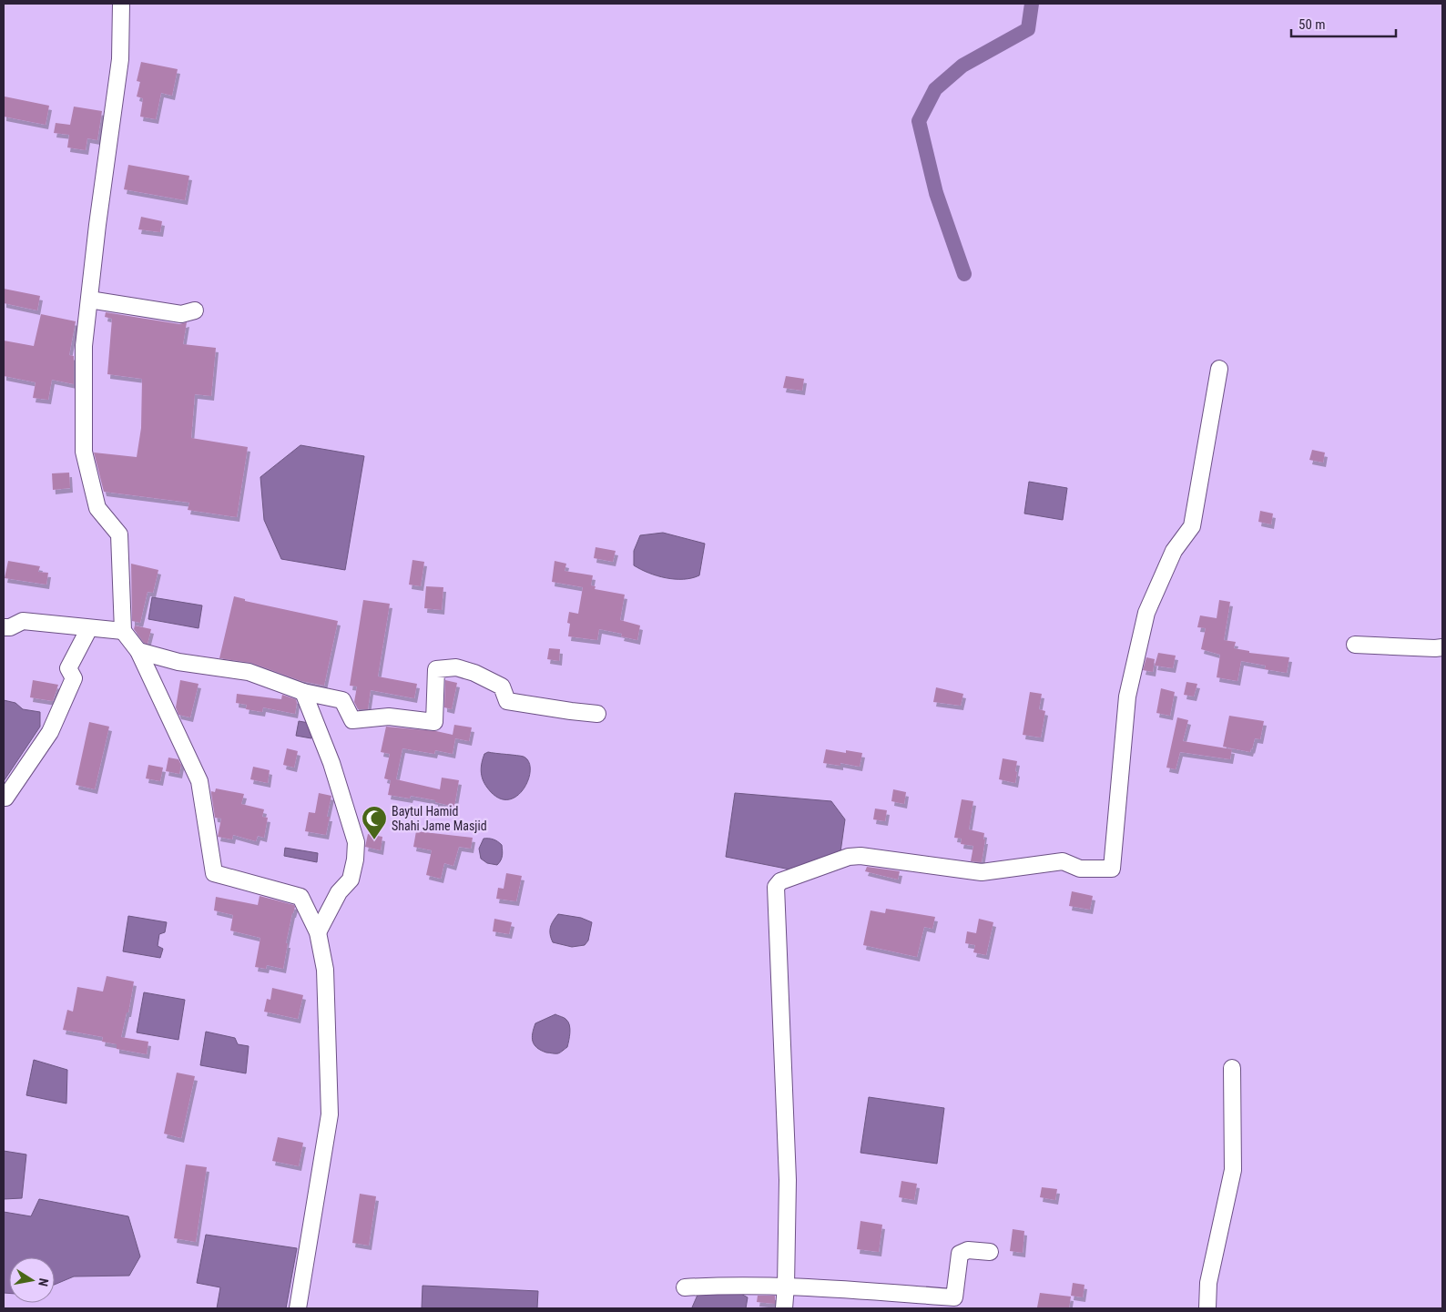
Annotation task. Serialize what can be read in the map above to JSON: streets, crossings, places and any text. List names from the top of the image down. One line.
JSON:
{"places":{"mosque":["Baytul Hamid Shahi Jame Masjid"]},"scale_bar":"50 m","north":"right"}
